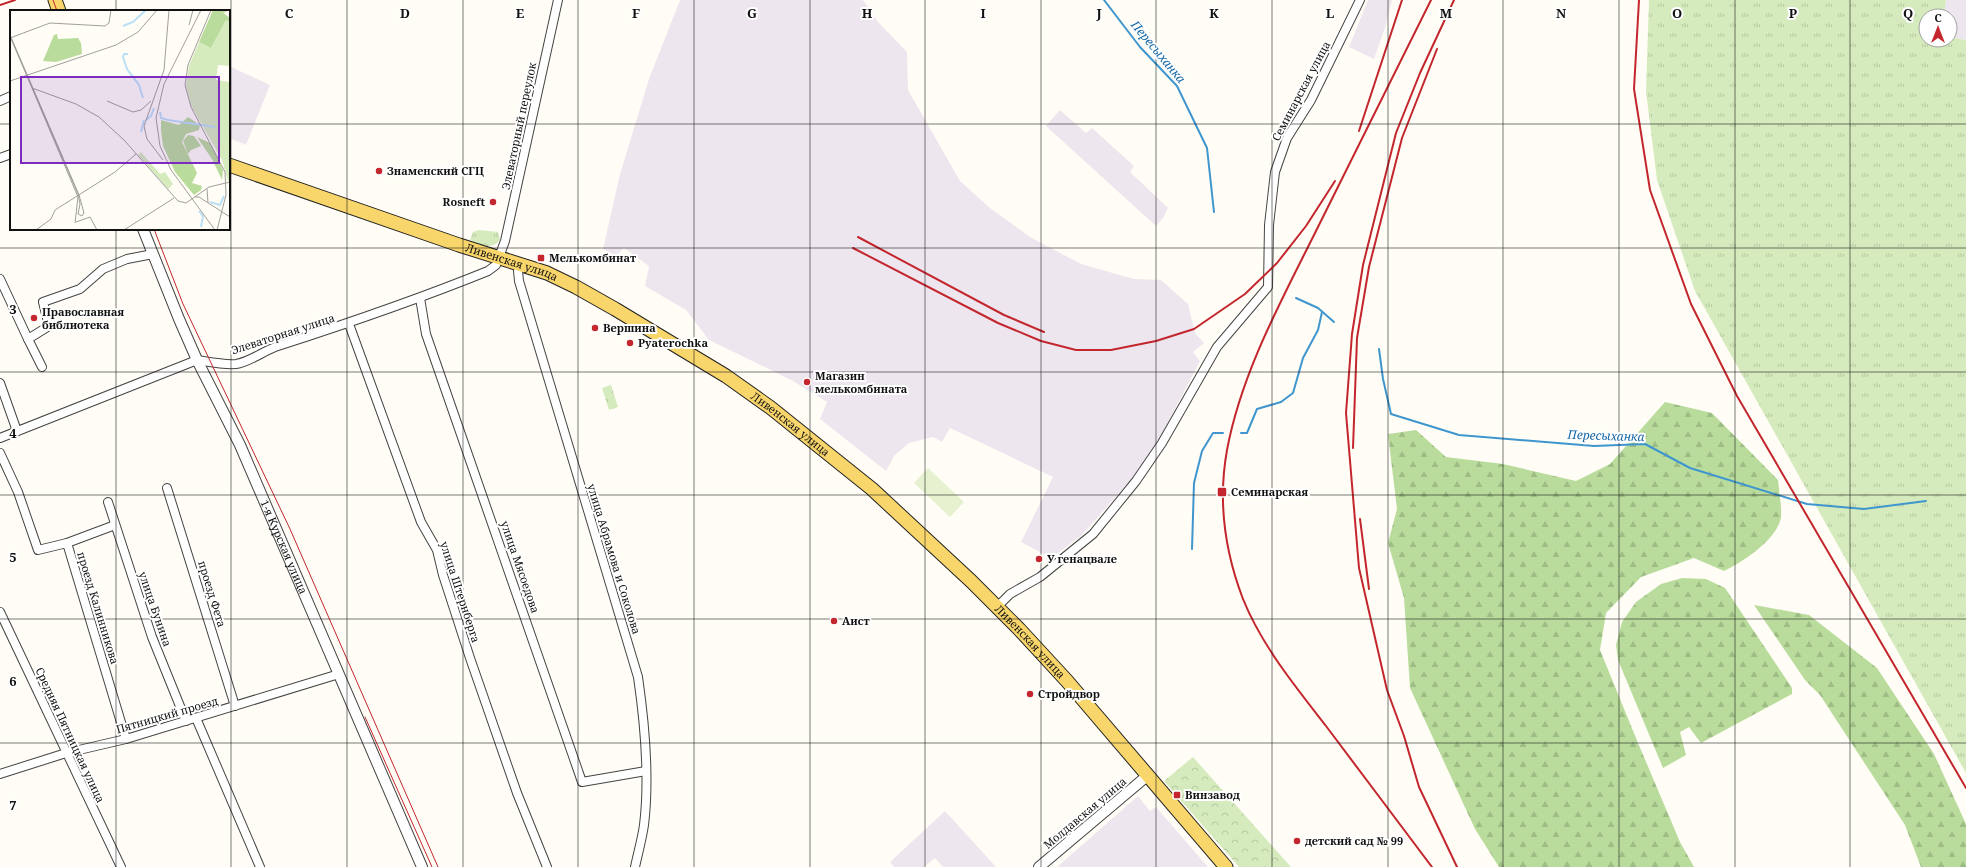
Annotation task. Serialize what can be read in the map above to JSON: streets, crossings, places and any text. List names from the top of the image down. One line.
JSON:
{"streets":{"main road":["Ливенская улица"],"street":["Семинарская улица","Элеваторный переулок","Элеваторная улица","1-я Курская улица","улица Абрамова и Соколова","улица Мясоедова","улица Штернберга","проезд Фета","проезд Калинникова","улица Бунина","Пятницкий проезд","Средняя Пятницкая улица","Молдавская улица"]},"crossings":[["Семинарская улица","Ливенская улица"],["Элеваторный переулок","Ливенская улица"],["Элеваторный переулок","Элеваторная улица"],["Ливенская улица","Элеваторная улица"],["Ливенская улица","улица Абрамова и Соколова"],["Ливенская улица","Молдавская улица"],["Элеваторная улица","1-я Курская улица"],["Элеваторная улица","улица Мясоедова"],["Элеваторная улица","улица Штернберга"],["1-я Курская улица","Пятницкий проезд"],["улица Абрамова и Соколова","улица Мясоедова"],["проезд Фета","Пятницкий проезд"],["проезд Калинникова","Пятницкий проезд"],["улица Бунина","Пятницкий проезд"],["Пятницкий проезд","Средняя Пятницкая улица"]],"water":["Пересыханка"],"places":{"other":["Знаменский СГЦ","Rosneft","Православная библиотека","Вершина","Pyaterochka","Магазин мелькомбината","У генацвале","Аист","Стройдвор","детский сад № 99"],"transit":["Мелькомбинат","Семинарская","Винзавод"]},"north":"top","grid":{"columns":["C","D","E","F","G","H","I","J","K","L","M","N","O","P","Q"],"rows":["3","4","5","6","7"]}}
